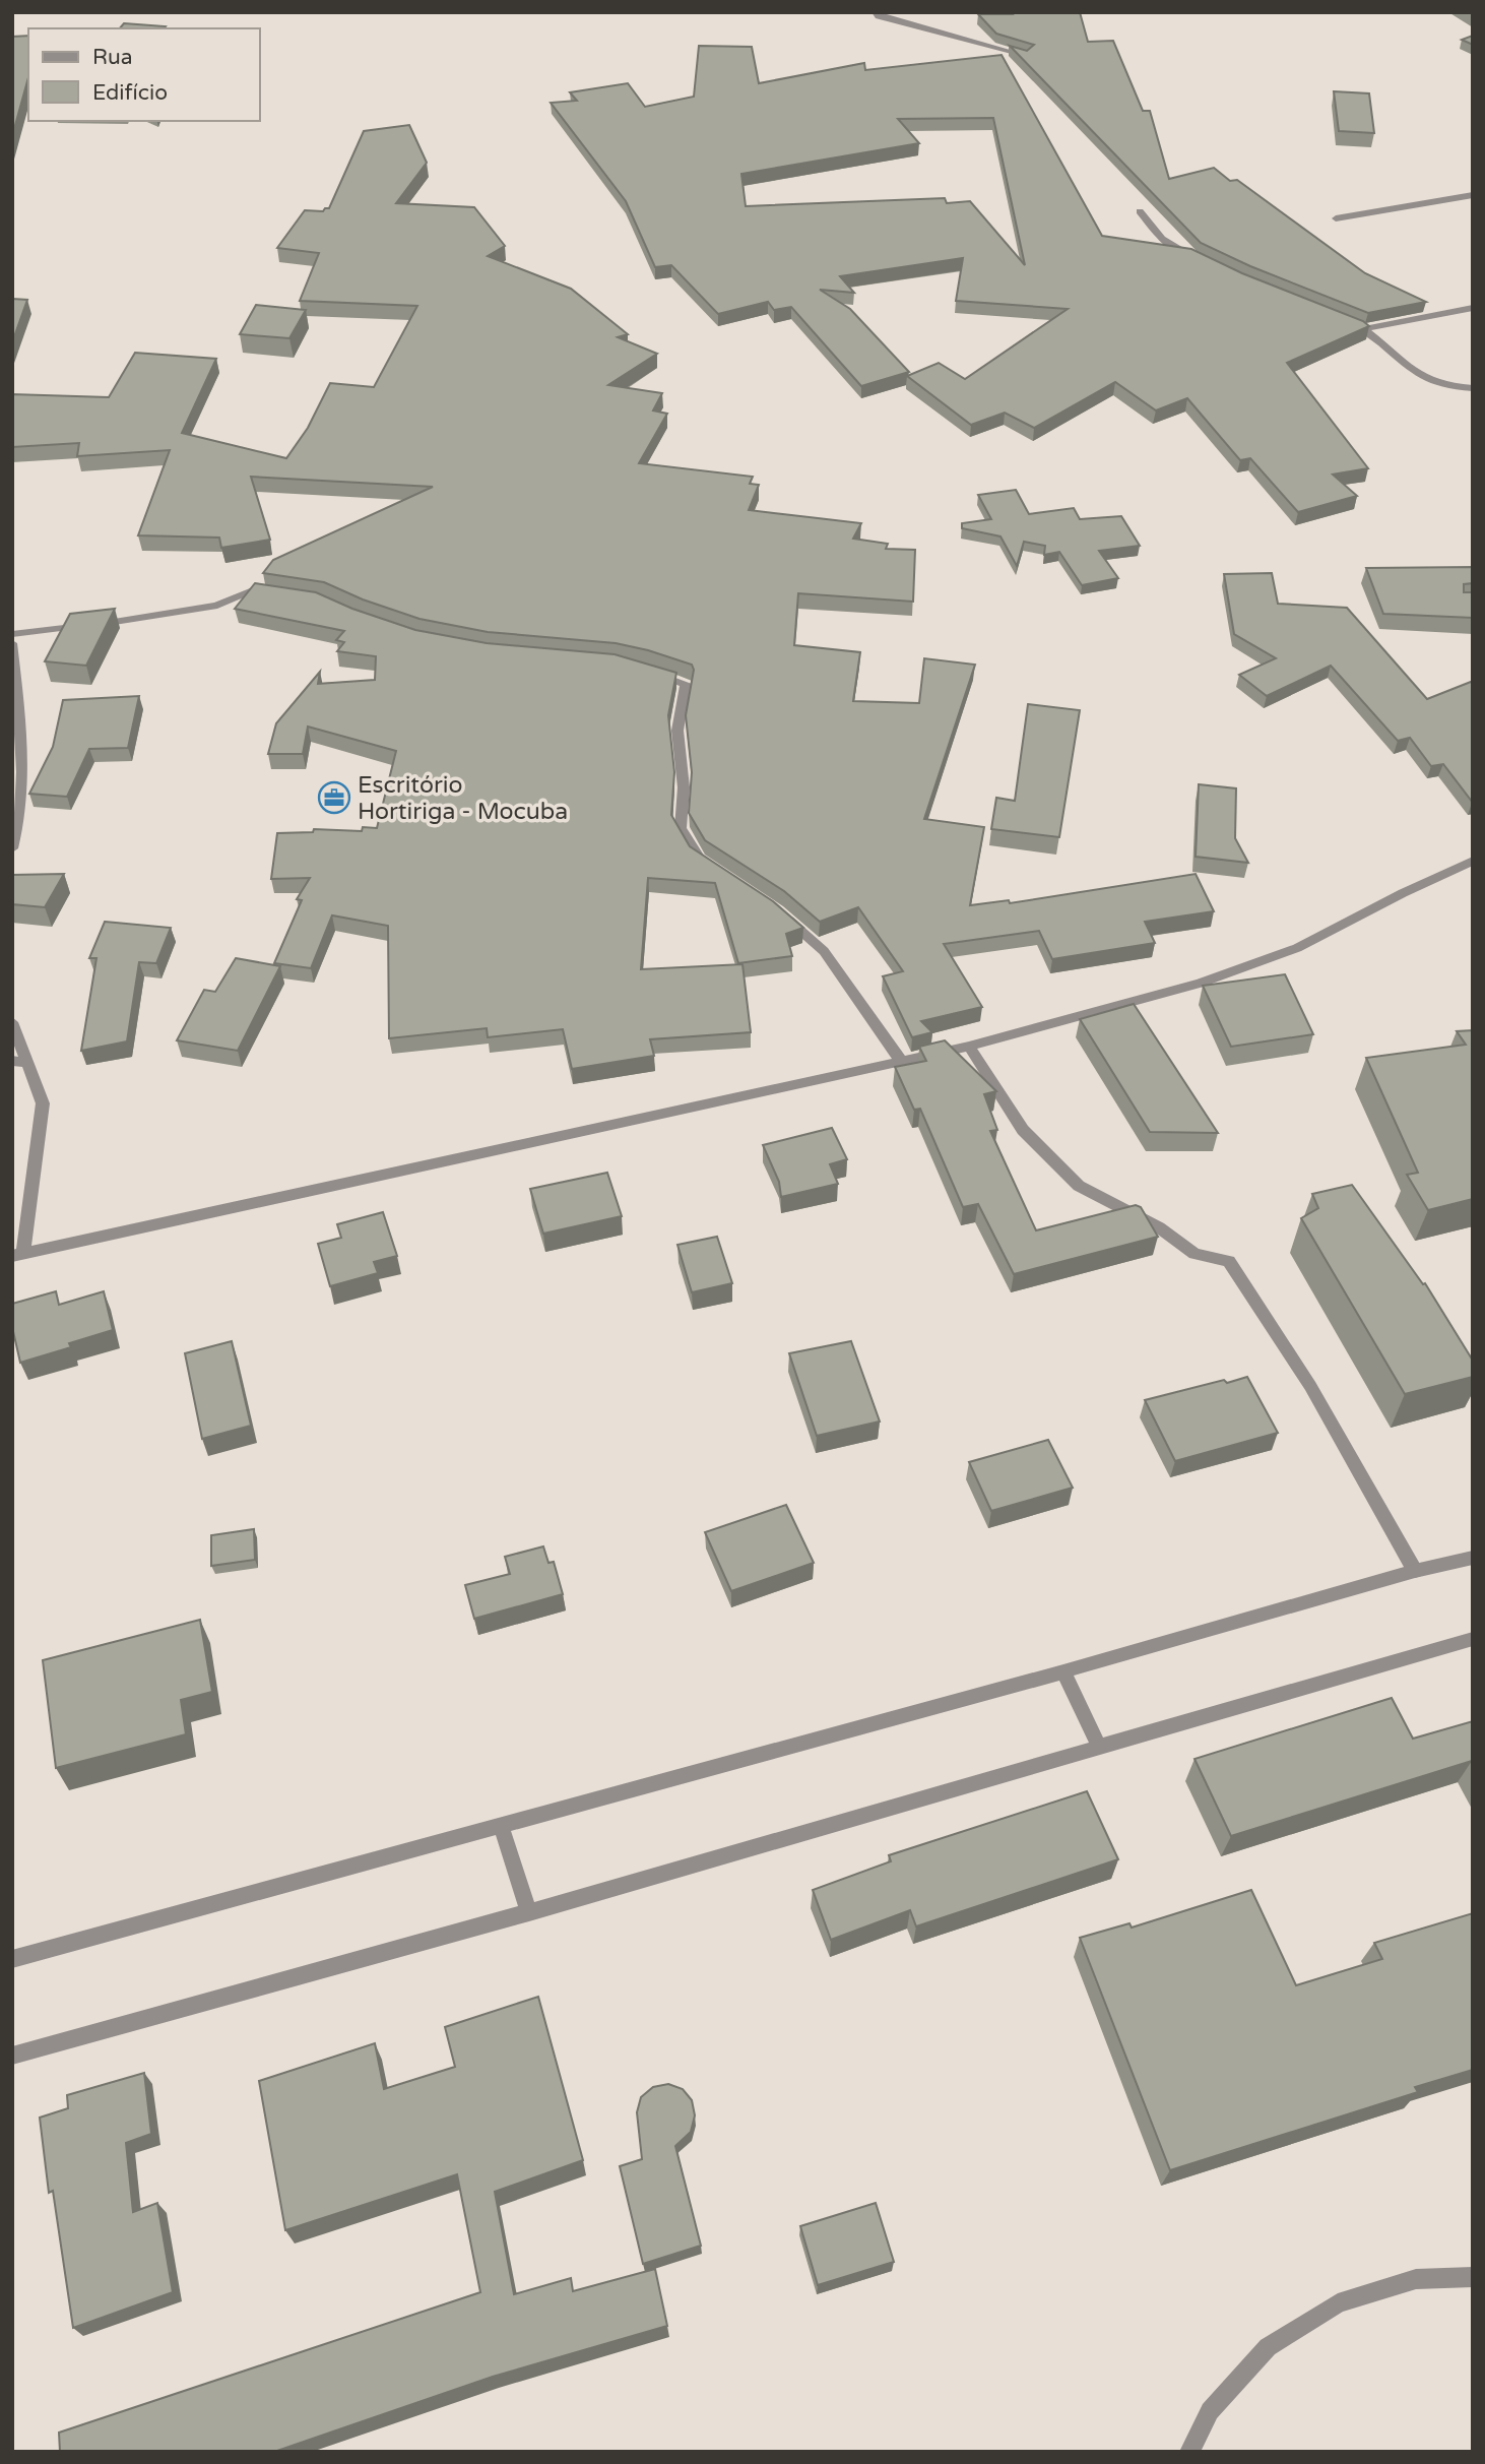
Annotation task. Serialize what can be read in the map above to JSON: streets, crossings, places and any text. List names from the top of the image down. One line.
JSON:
{"places":{"office":["Escritório Hortiriga - Mocuba"]},"legend":["Rua","Edifício"]}
